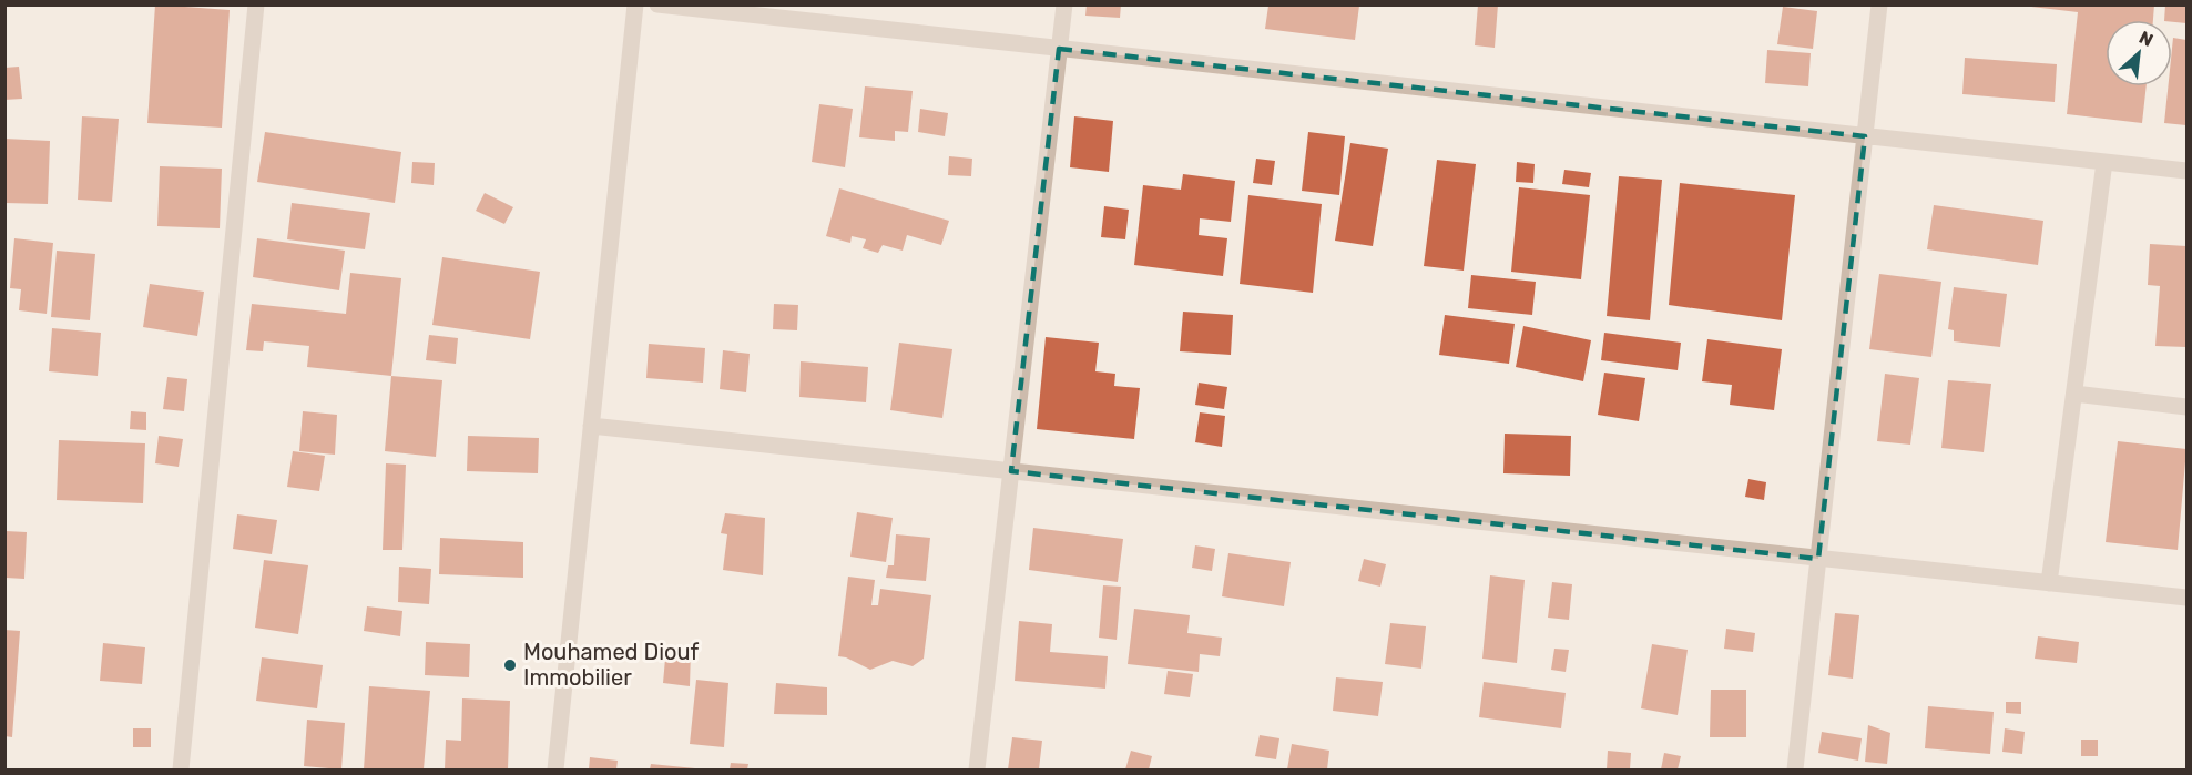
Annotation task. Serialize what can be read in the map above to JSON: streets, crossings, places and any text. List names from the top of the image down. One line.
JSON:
{"places":["Mouhamed Diouf Immobilier"],"north":"top right"}
